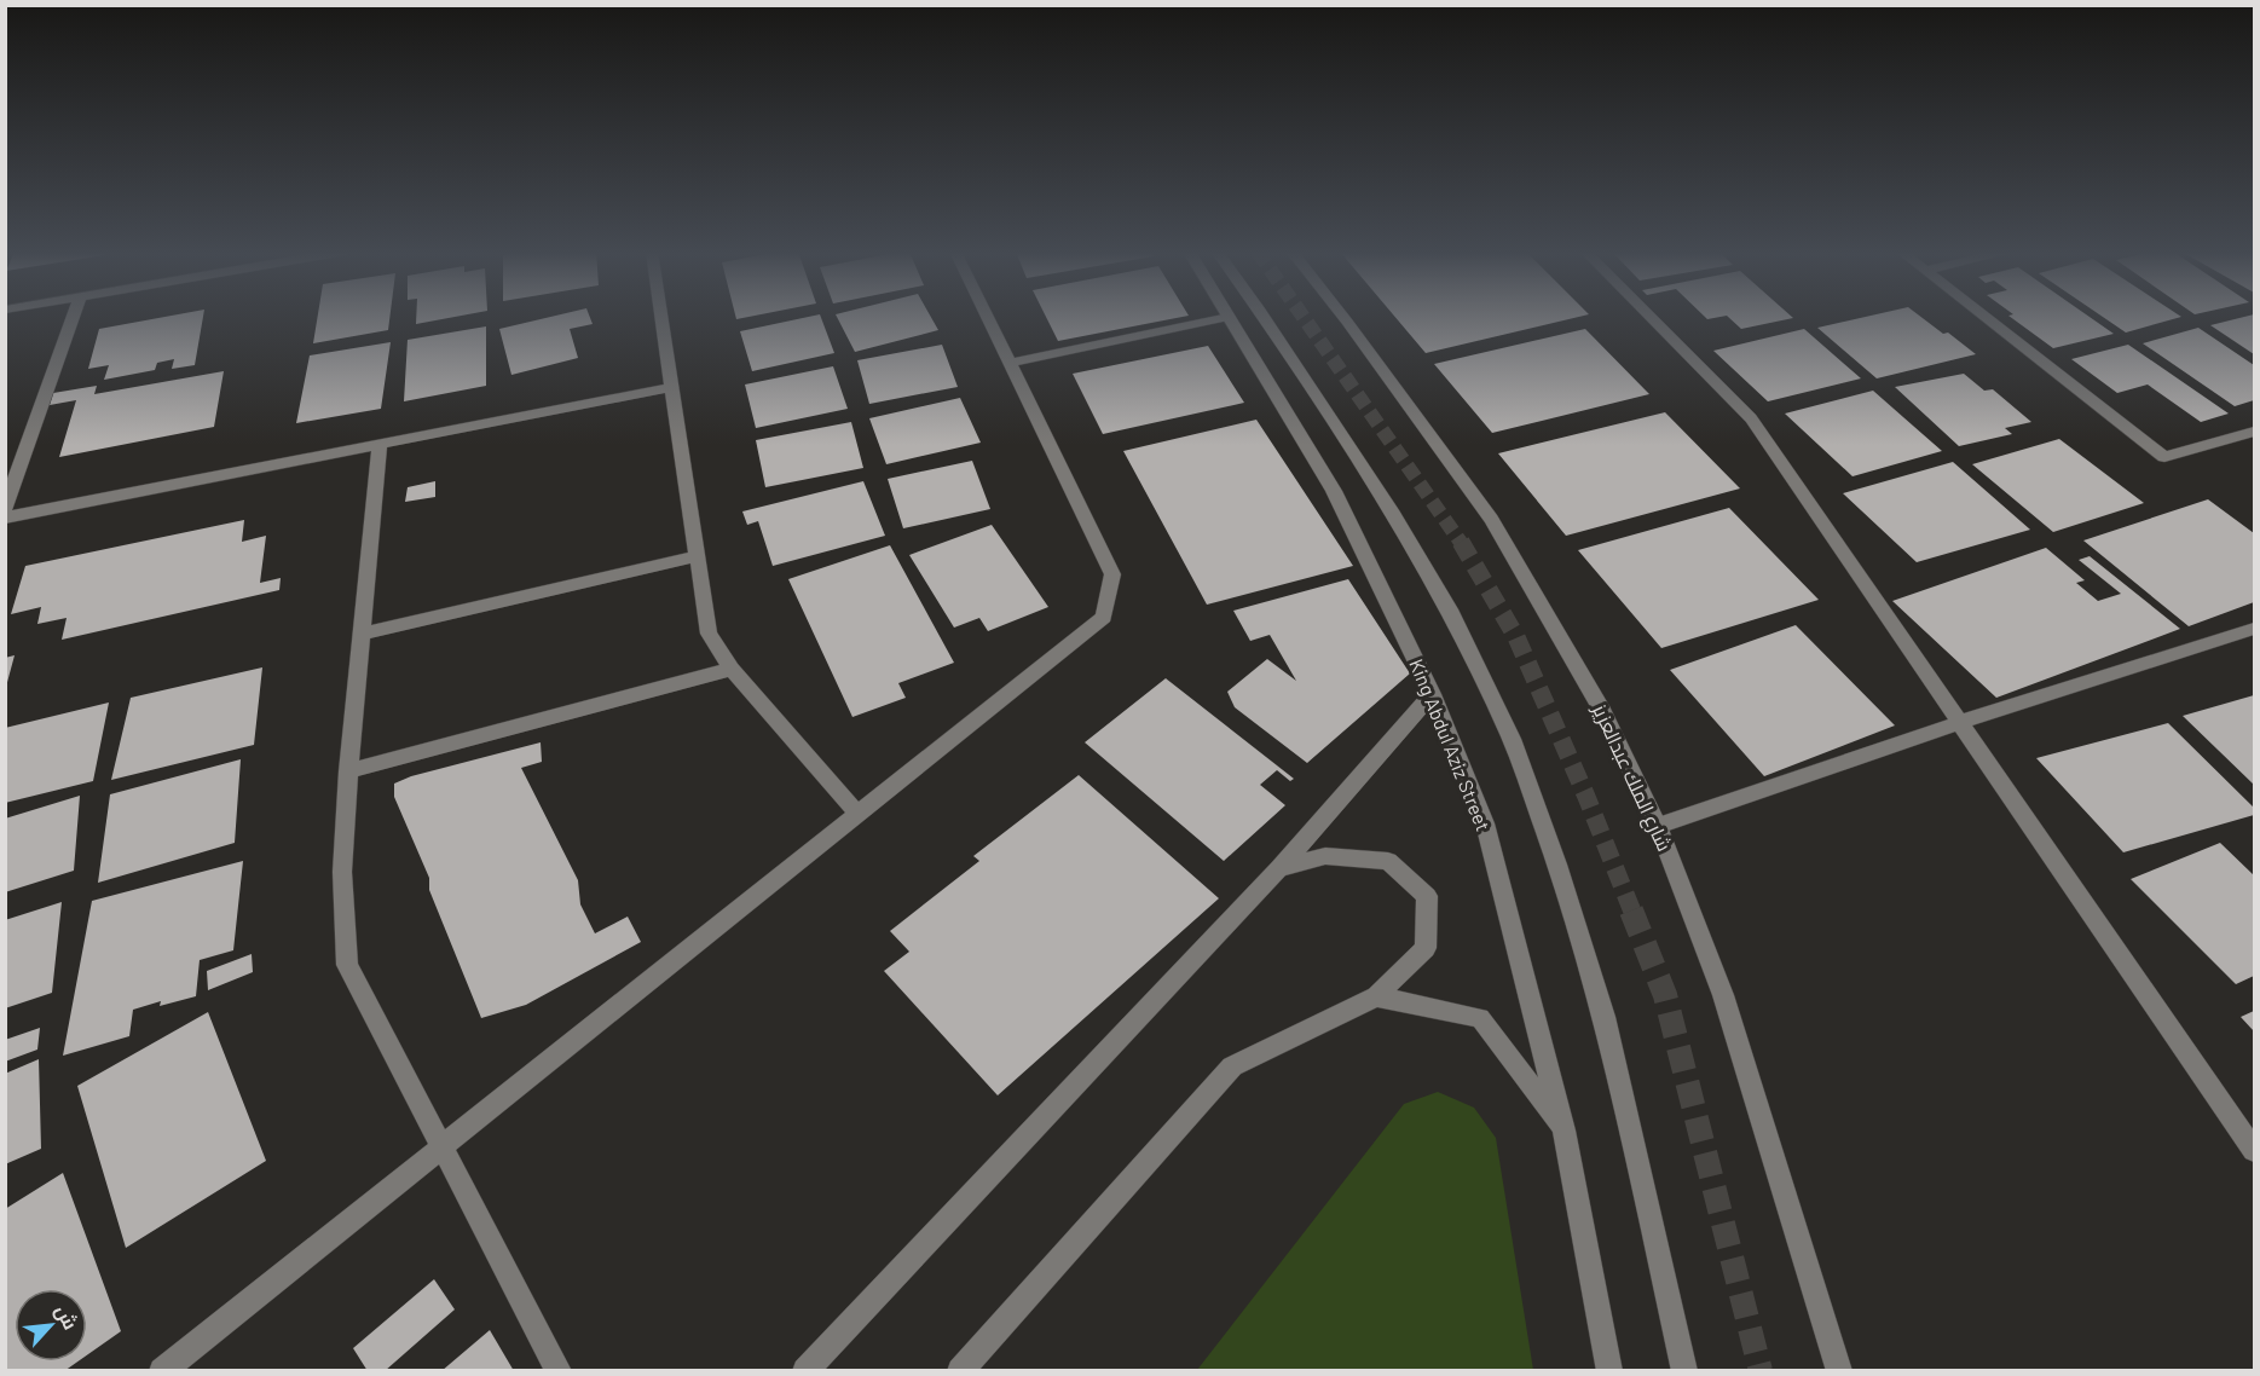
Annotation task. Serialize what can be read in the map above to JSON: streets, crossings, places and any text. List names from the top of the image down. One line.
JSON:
{"streets":{"street":["King Abdul Aziz Street","شارع الملك عبدالعزيز"]},"north":"top right"}
